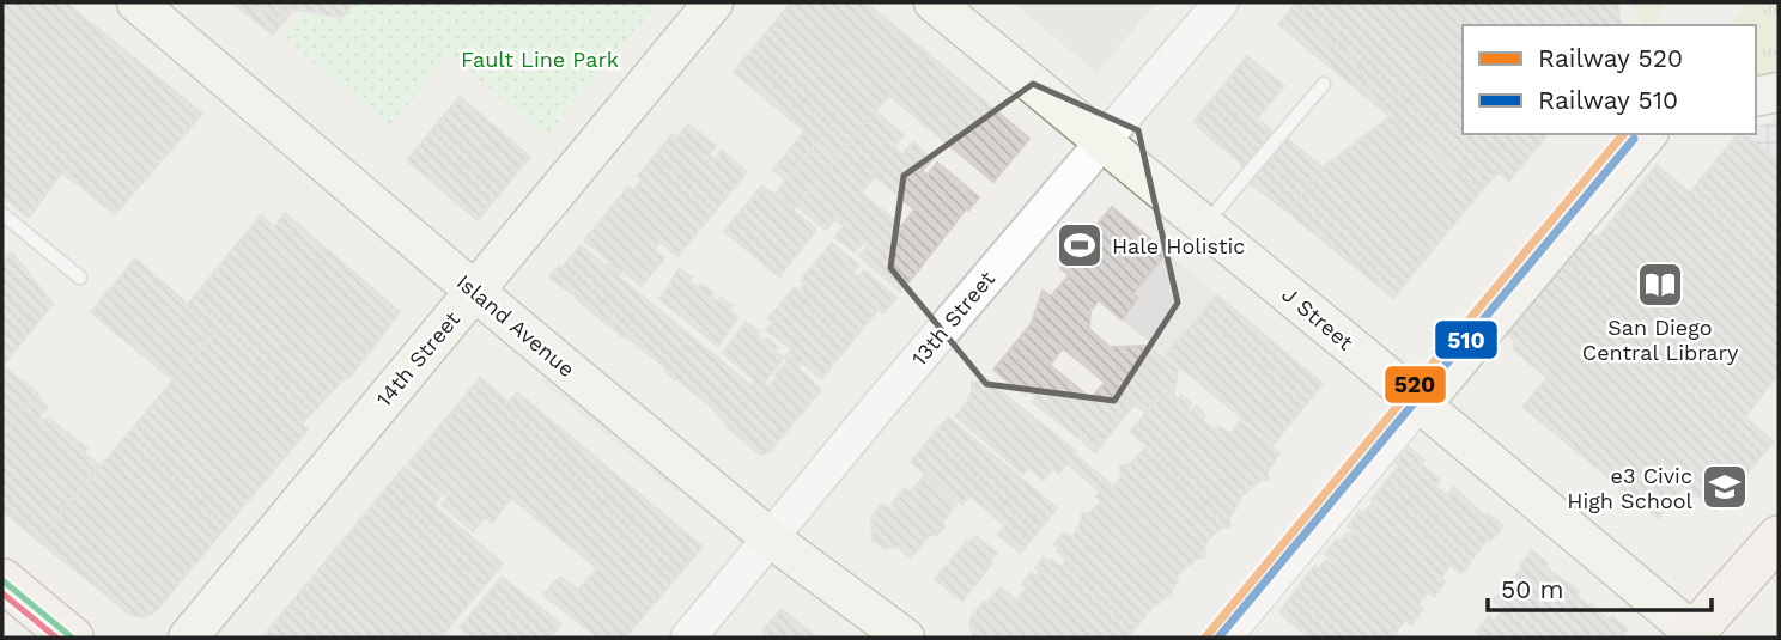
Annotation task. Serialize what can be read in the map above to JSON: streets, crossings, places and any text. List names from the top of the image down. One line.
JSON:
{"streets":{"main road":["J Street","Island Avenue","14th Street"],"street":["13th Street"]},"crossings":[["13th Street","J Street"],["13th Street","Island Avenue"],["Island Avenue","14th Street"]],"parks":["Fault Line Park"],"places":{"sports":["Hale Holistic"],"library":["San Diego Central Library"],"school or university":["e3 Civic High School"]},"lines":["rail line 520","rail line 510"],"legend":["Railway 520","Railway 510"],"scale_bar":"50 m"}
